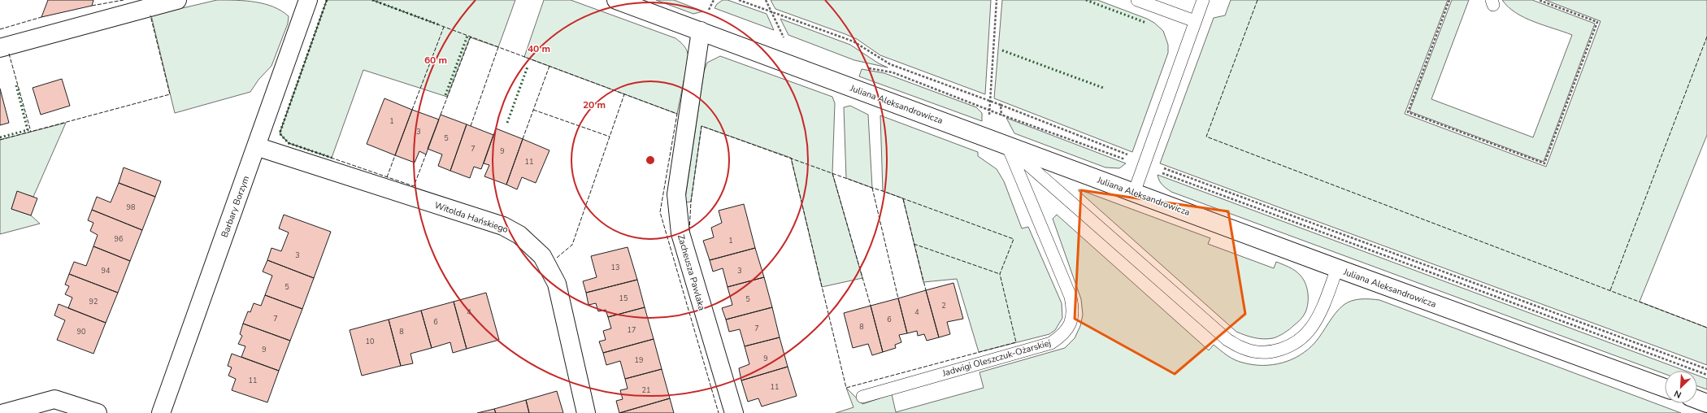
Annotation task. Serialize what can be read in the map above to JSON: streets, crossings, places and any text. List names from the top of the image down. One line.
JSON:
{"streets":{"street":["Juliana Aleksandrowicza","Barbary Borzym","Witolda Hańskiego","Zacheusza Pawlaka"],"lane":["Jadwigi Oleszczuk-Ożarskiej"]},"crossings":[["Juliana Aleksandrowicza","Zacheusza Pawlaka"],["Juliana Aleksandrowicza","Jadwigi Oleszczuk-Ożarskiej"],["Barbary Borzym","Witolda Hańskiego"]],"house_numbers":["1","3","5","7","9","11","98","96","1","3","13","94","3","5","15","5","92","2","4","4","7","6","6","8","7","17","90","8","10","9","9","19","11","11","21"],"north":"bottom left","rings":["40 m","60 m","20 m"]}
